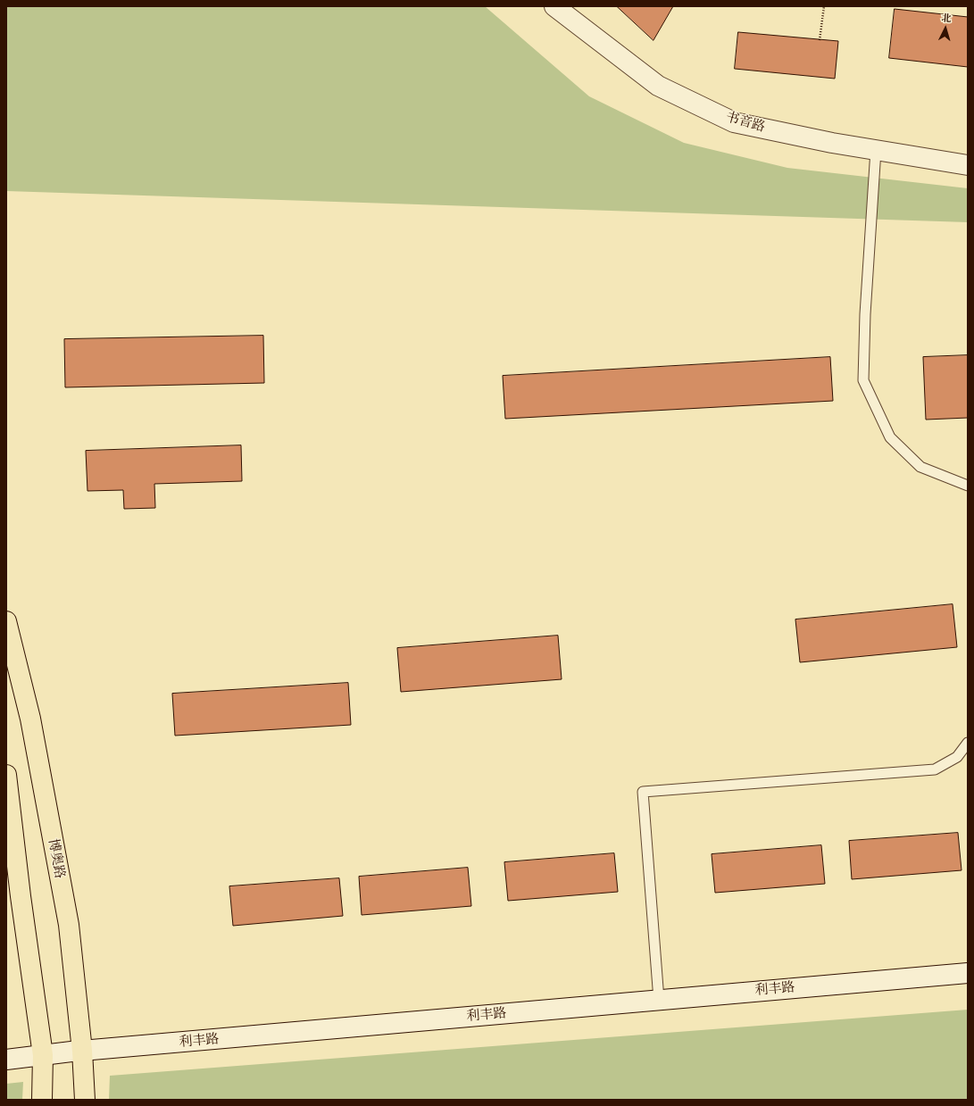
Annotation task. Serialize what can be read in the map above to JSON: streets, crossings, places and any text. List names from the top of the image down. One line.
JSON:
{"streets":{"main road":["博奥路"],"street":["书音路","利丰路"]},"crossings":[["博奥路","利丰路"]],"north":"top"}
